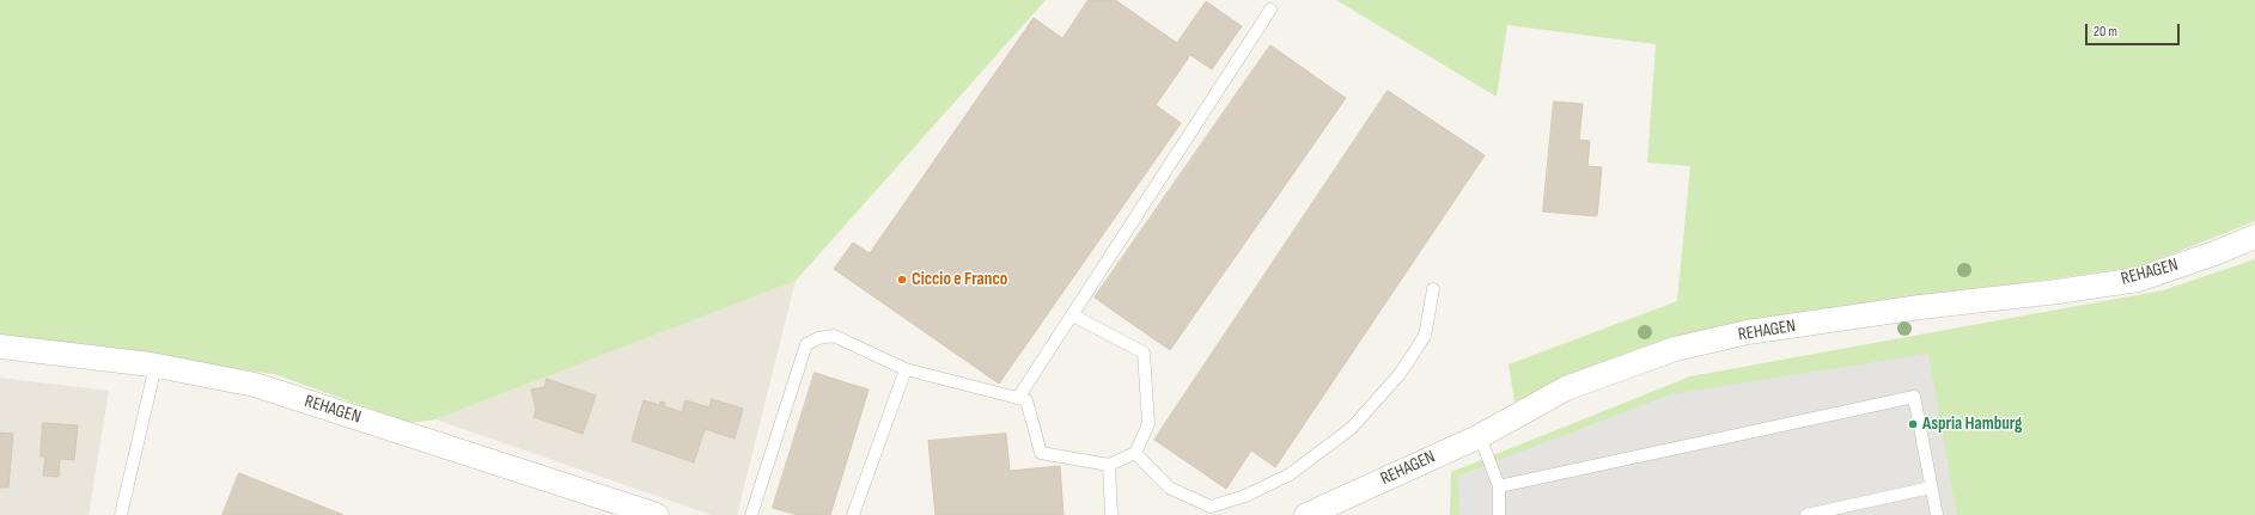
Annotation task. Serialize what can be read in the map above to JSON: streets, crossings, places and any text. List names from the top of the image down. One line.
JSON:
{"streets":{"street":["REHAGEN"]},"places":["Ciccio e Franco","Aspria Hamburg"],"scale_bar":"20 m"}
